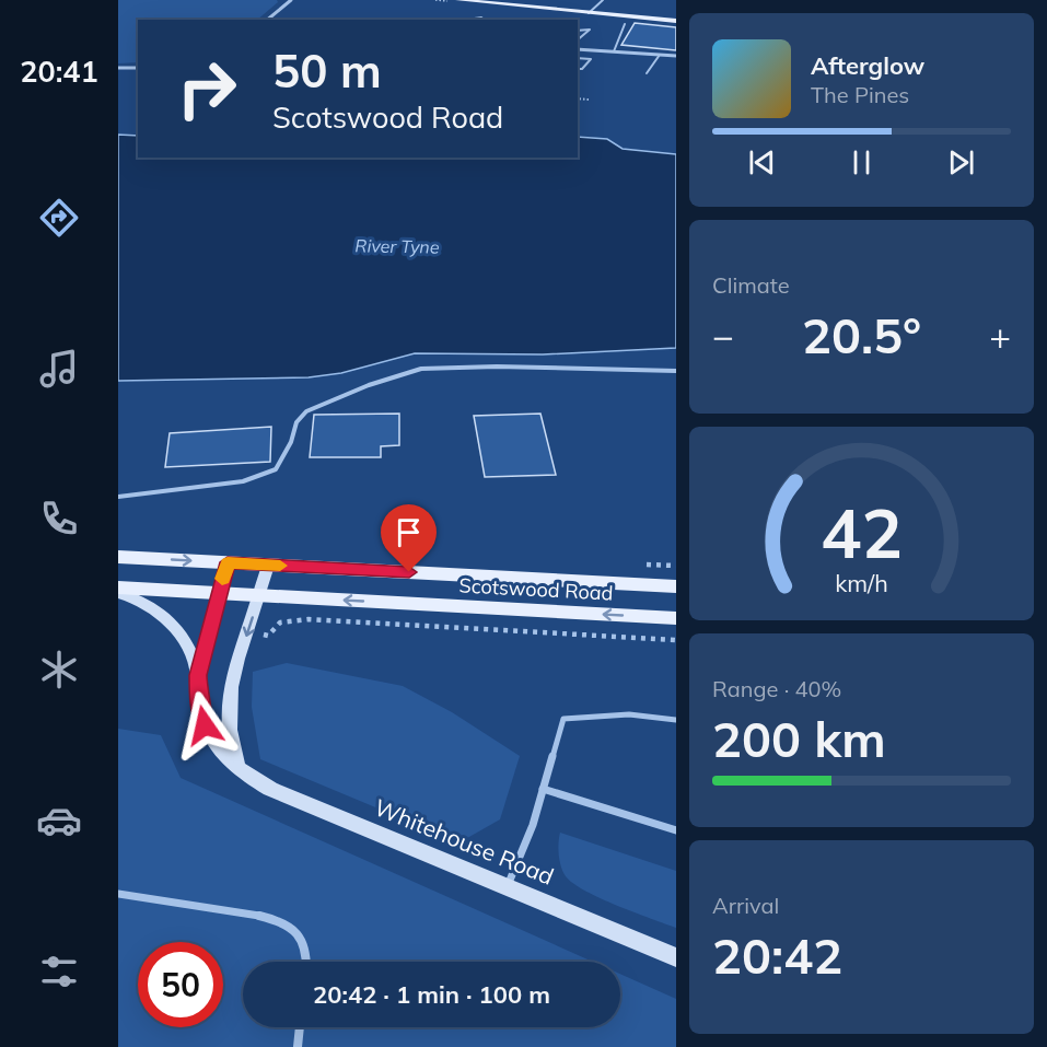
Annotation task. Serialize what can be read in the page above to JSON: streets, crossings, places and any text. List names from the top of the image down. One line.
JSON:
{"streets":{"main road":["Scotswood Road","Whitehouse Road"]},"crossings":[["Scotswood Road","Whitehouse Road"]],"water":["River Tyne"],"page":{"tabs":"20:41","turn":["50 m","Scotswood Road"],"song":["Afterglow","The Pines"],"tile":["Climate",["Range · 40%","200 km"],["Arrival","20:42"]],"heat":["−","20.5°","+"],"limit":"50","trip":"20:42 · 1 min · 100 m","gauge":["42","km/h"]}}
